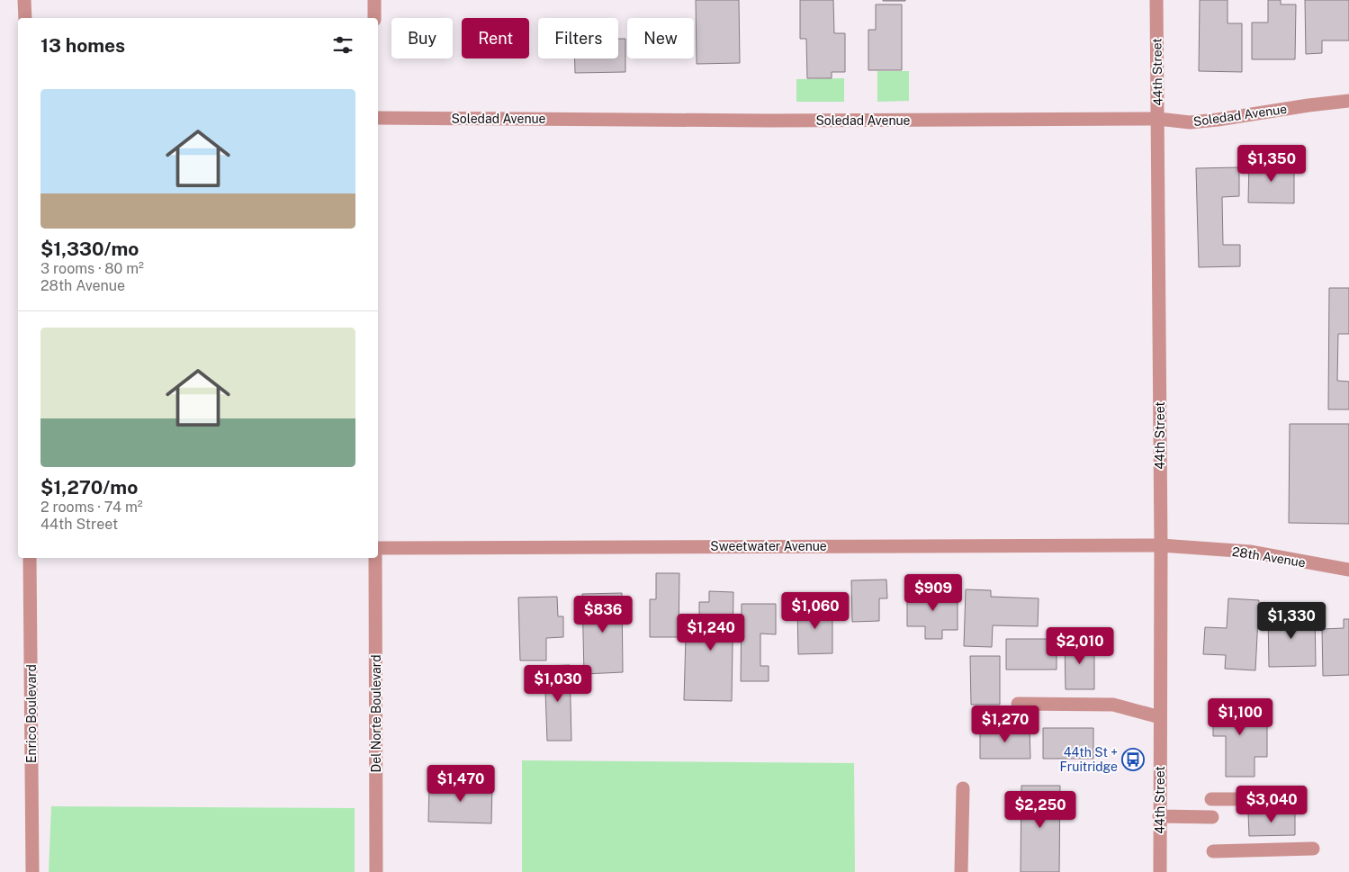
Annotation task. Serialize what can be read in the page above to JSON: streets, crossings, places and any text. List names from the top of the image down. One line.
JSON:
{"streets":{"street":["44th Street","Soledad Avenue","Sweetwater Avenue","28th Avenue","Enrico Boulevard","Del Norte Boulevard"]},"crossings":[["44th Street","Soledad Avenue"],["44th Street","Sweetwater Avenue"],["44th Street","28th Avenue"],["Sweetwater Avenue","28th Avenue"]],"places":{"bus stop":["44th St + Fruitridge"]},"page":{"chip":["Buy","Rent","Filters","New"],"heading":"13 homes","list":[{"name":"$1,330/mo","note":"3 rooms · 80 m² · 28th Avenue"},{"name":"$1,270/mo","note":"2 rooms · 74 m² · 44th Street"}],"price":["$1,350","$909","$1,060","$836","$1,330","$1,240","$2,010","$1,030","$1,100","$1,270","$1,470","$3,040","$2,250"]}}
